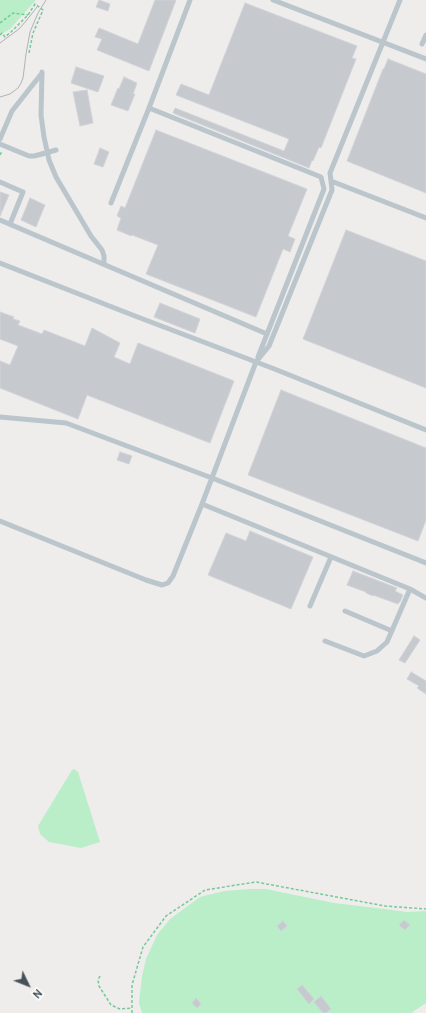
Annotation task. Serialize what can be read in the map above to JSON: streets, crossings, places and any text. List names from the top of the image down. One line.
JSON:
{"north":"bottom right"}
